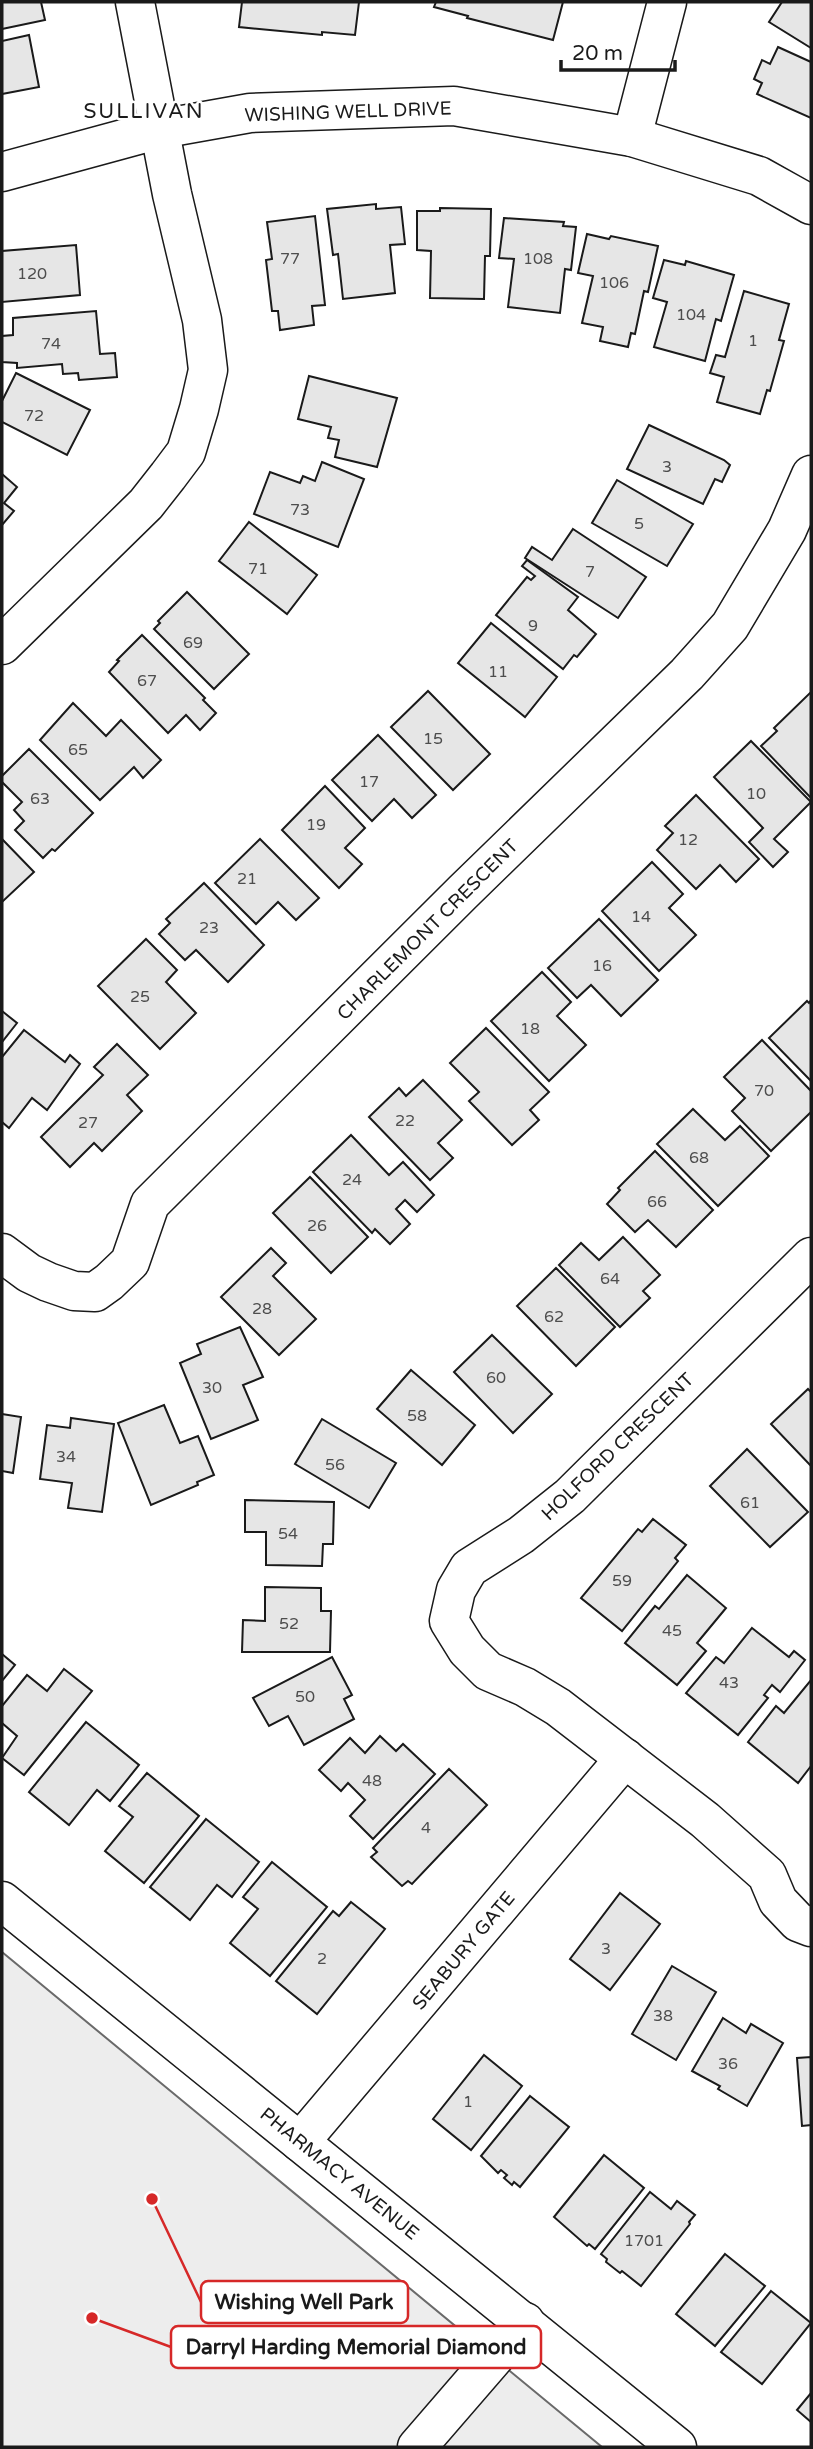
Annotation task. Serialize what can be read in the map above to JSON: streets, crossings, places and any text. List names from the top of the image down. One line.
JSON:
{"streets":{"street":["WISHING WELL DRIVE","CHARLEMONT CRESCENT","HOLFORD CRESCENT","SEABURY GATE","PHARMACY AVENUE"]},"crossings":[["HOLFORD CRESCENT","SEABURY GATE"],["SEABURY GATE","PHARMACY AVENUE"]],"districts":["SULLIVAN"],"places":["Wishing Well Park","Darryl Harding Memorial Diamond"],"house_numbers":["77","108","120","106","104","1","74","72","3","73","5","71","7","9","69","11","67","15","65","17","10","63","19","12","21","14","23","16","25","18","70","22","27","68","24","66","26","64","28","62","60","30","58","34","56","61","54","59","52","45","43","50","48","4","3","2","38","36","1","1701"],"scale_bar":"20 m"}
